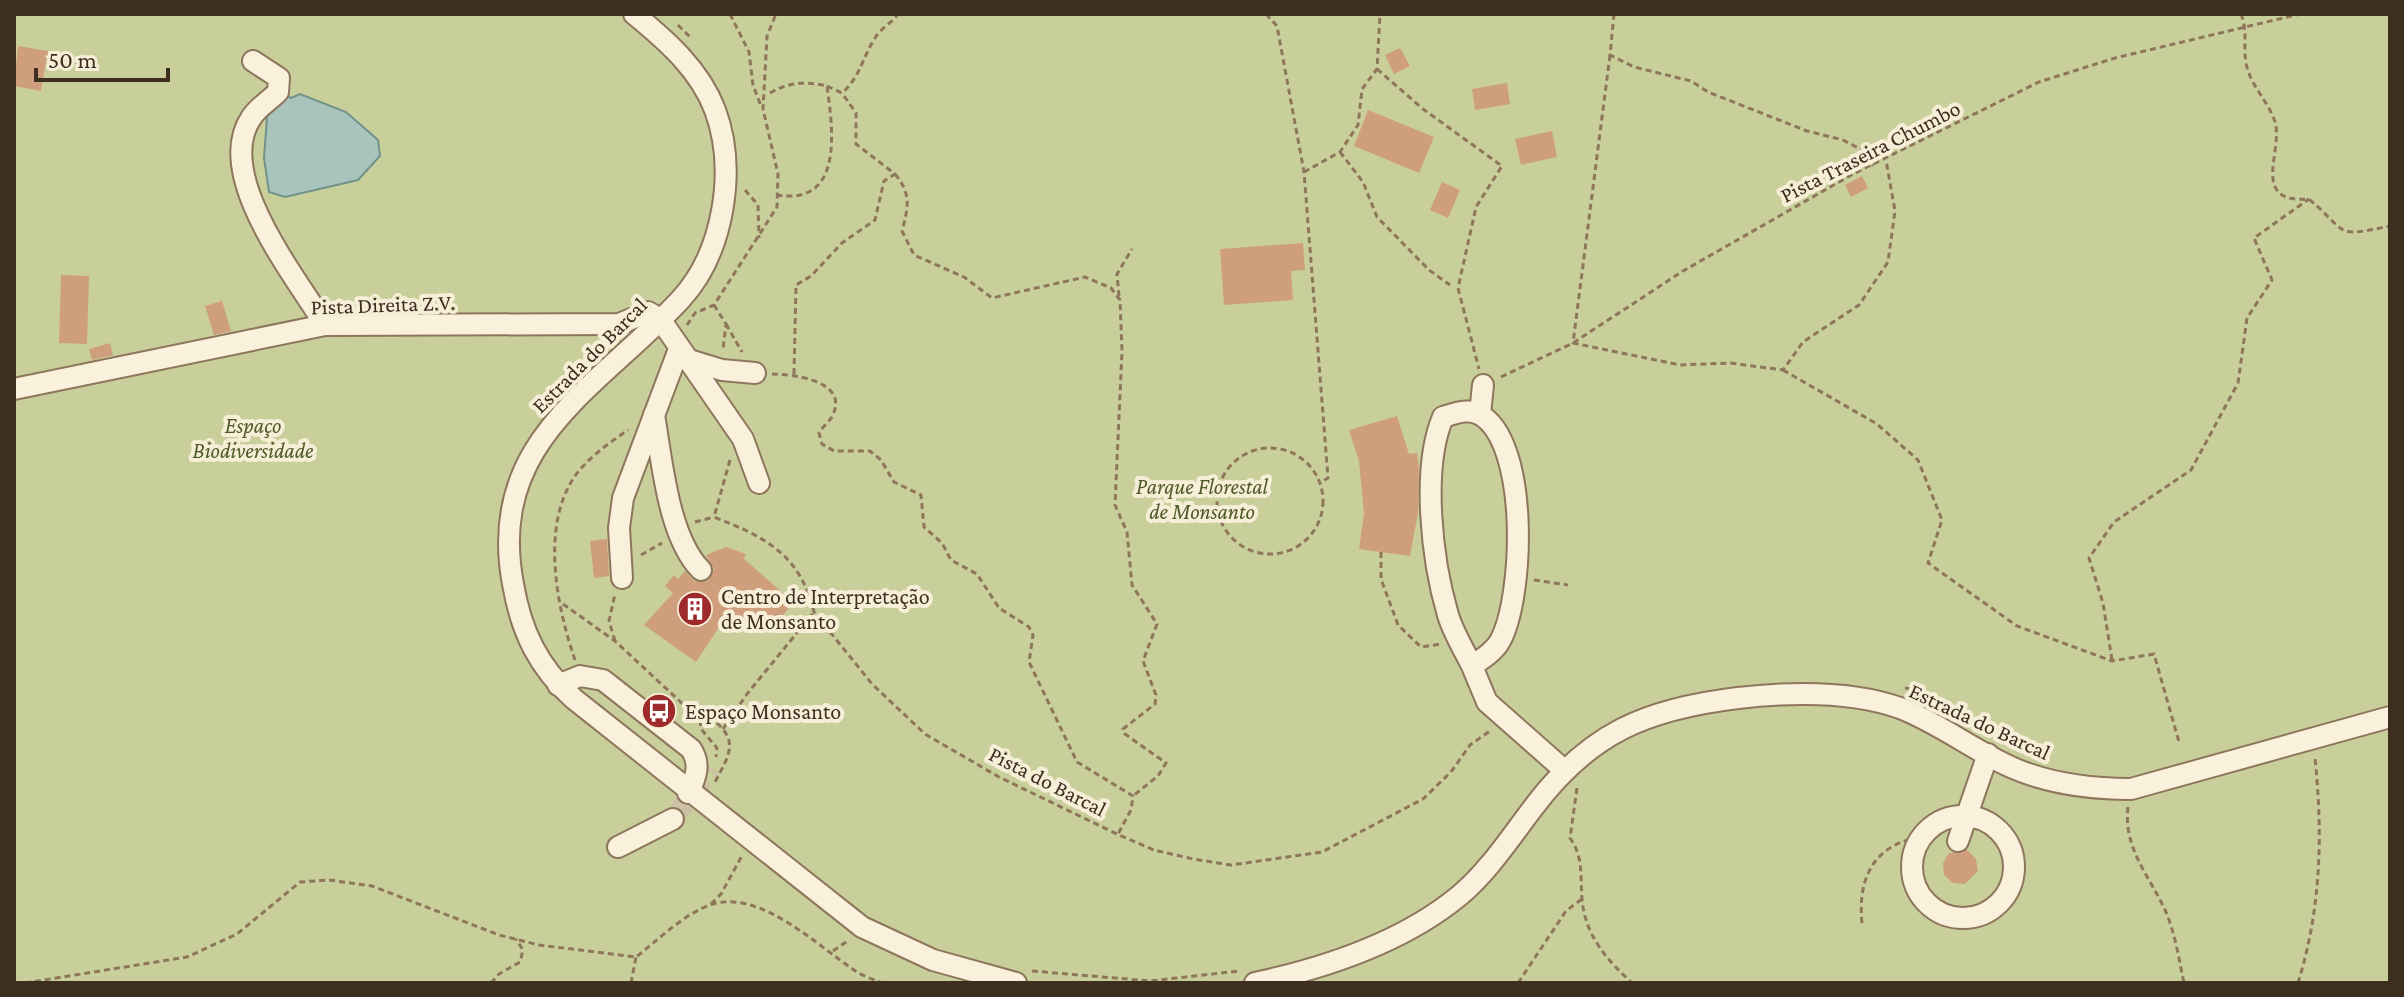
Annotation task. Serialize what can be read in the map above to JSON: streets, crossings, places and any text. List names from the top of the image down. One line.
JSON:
{"streets":{"street":["Pista Direita Z.V.","Estrada do Barcal"],"path":["Pista Traseira Chumbo","Pista do Barcal"]},"crossings":[["Pista Direita Z.V.","Estrada do Barcal"]],"parks":["Espaço Biodiversidade","Parque Florestal de Monsanto"],"places":{"building":["Centro de Interpretação de Monsanto"],"bus stop":["Espaço Monsanto"]},"scale_bar":"50 m"}
